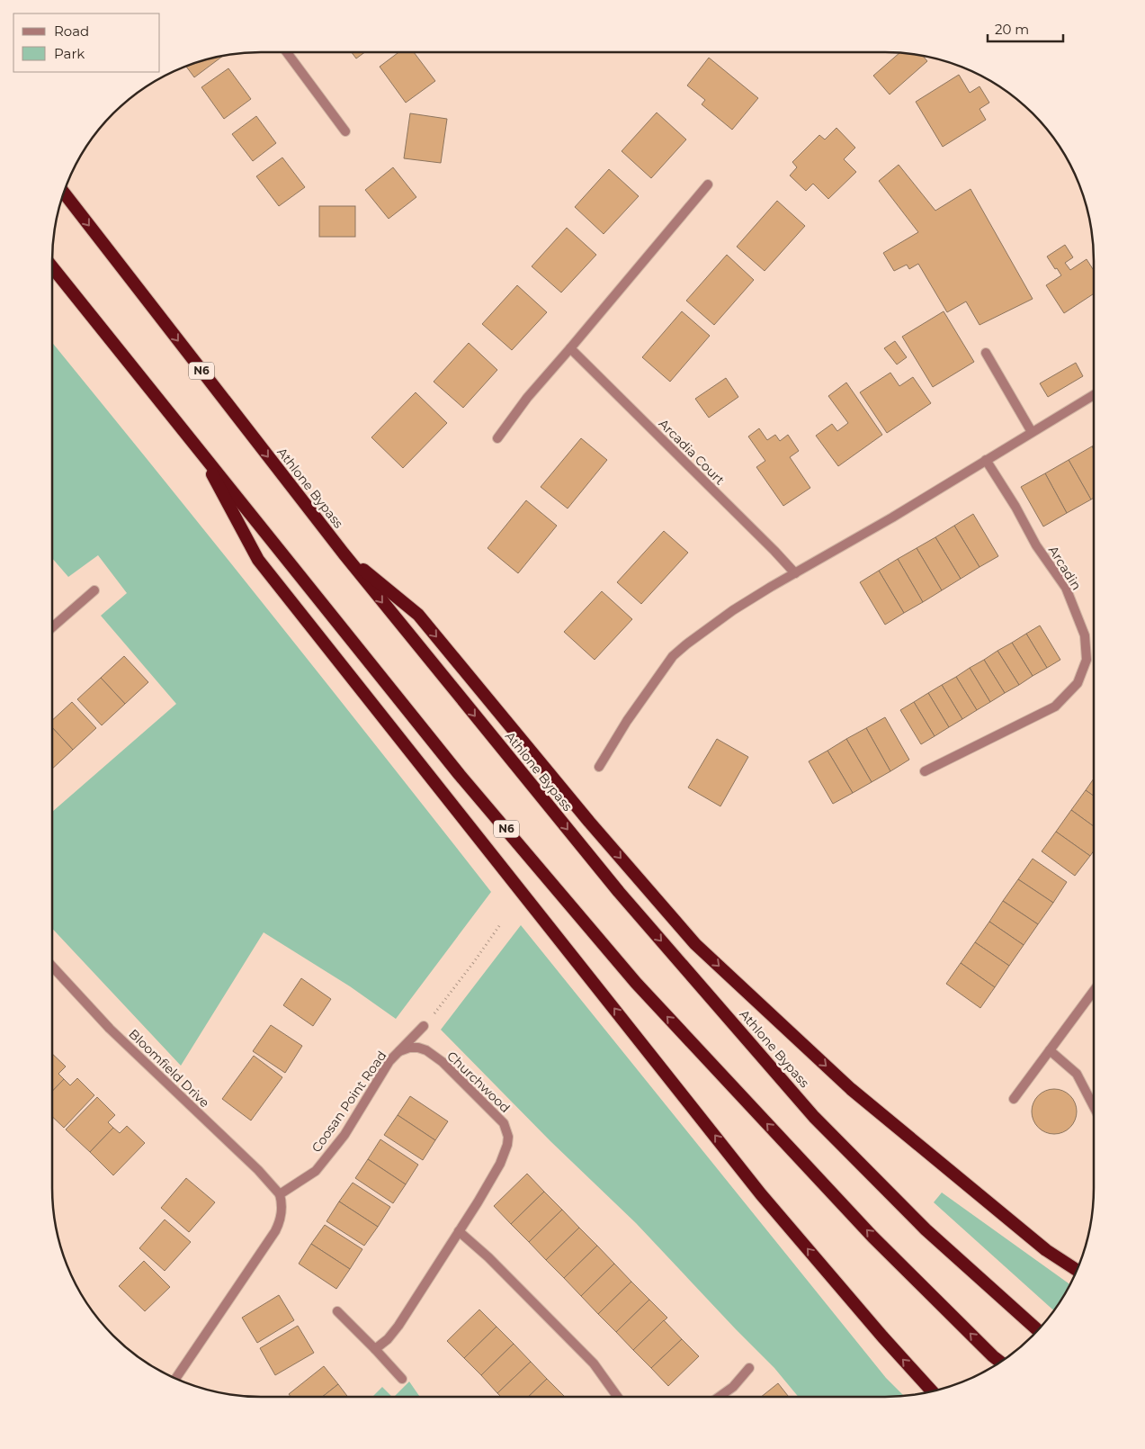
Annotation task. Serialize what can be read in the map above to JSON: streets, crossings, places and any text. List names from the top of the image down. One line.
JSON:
{"streets":{"highway":["N6","Athlone Bypass"],"street":["Arcadia Court","Arcadin","Bloomfield Drive","Churchwood","Coosan Point Road"]},"crossings":[["N6","Athlone Bypass"],["Bloomfield Drive","Coosan Point Road"],["Churchwood","Coosan Point Road"]],"legend":["Road","Park"],"scale_bar":"20 m"}
